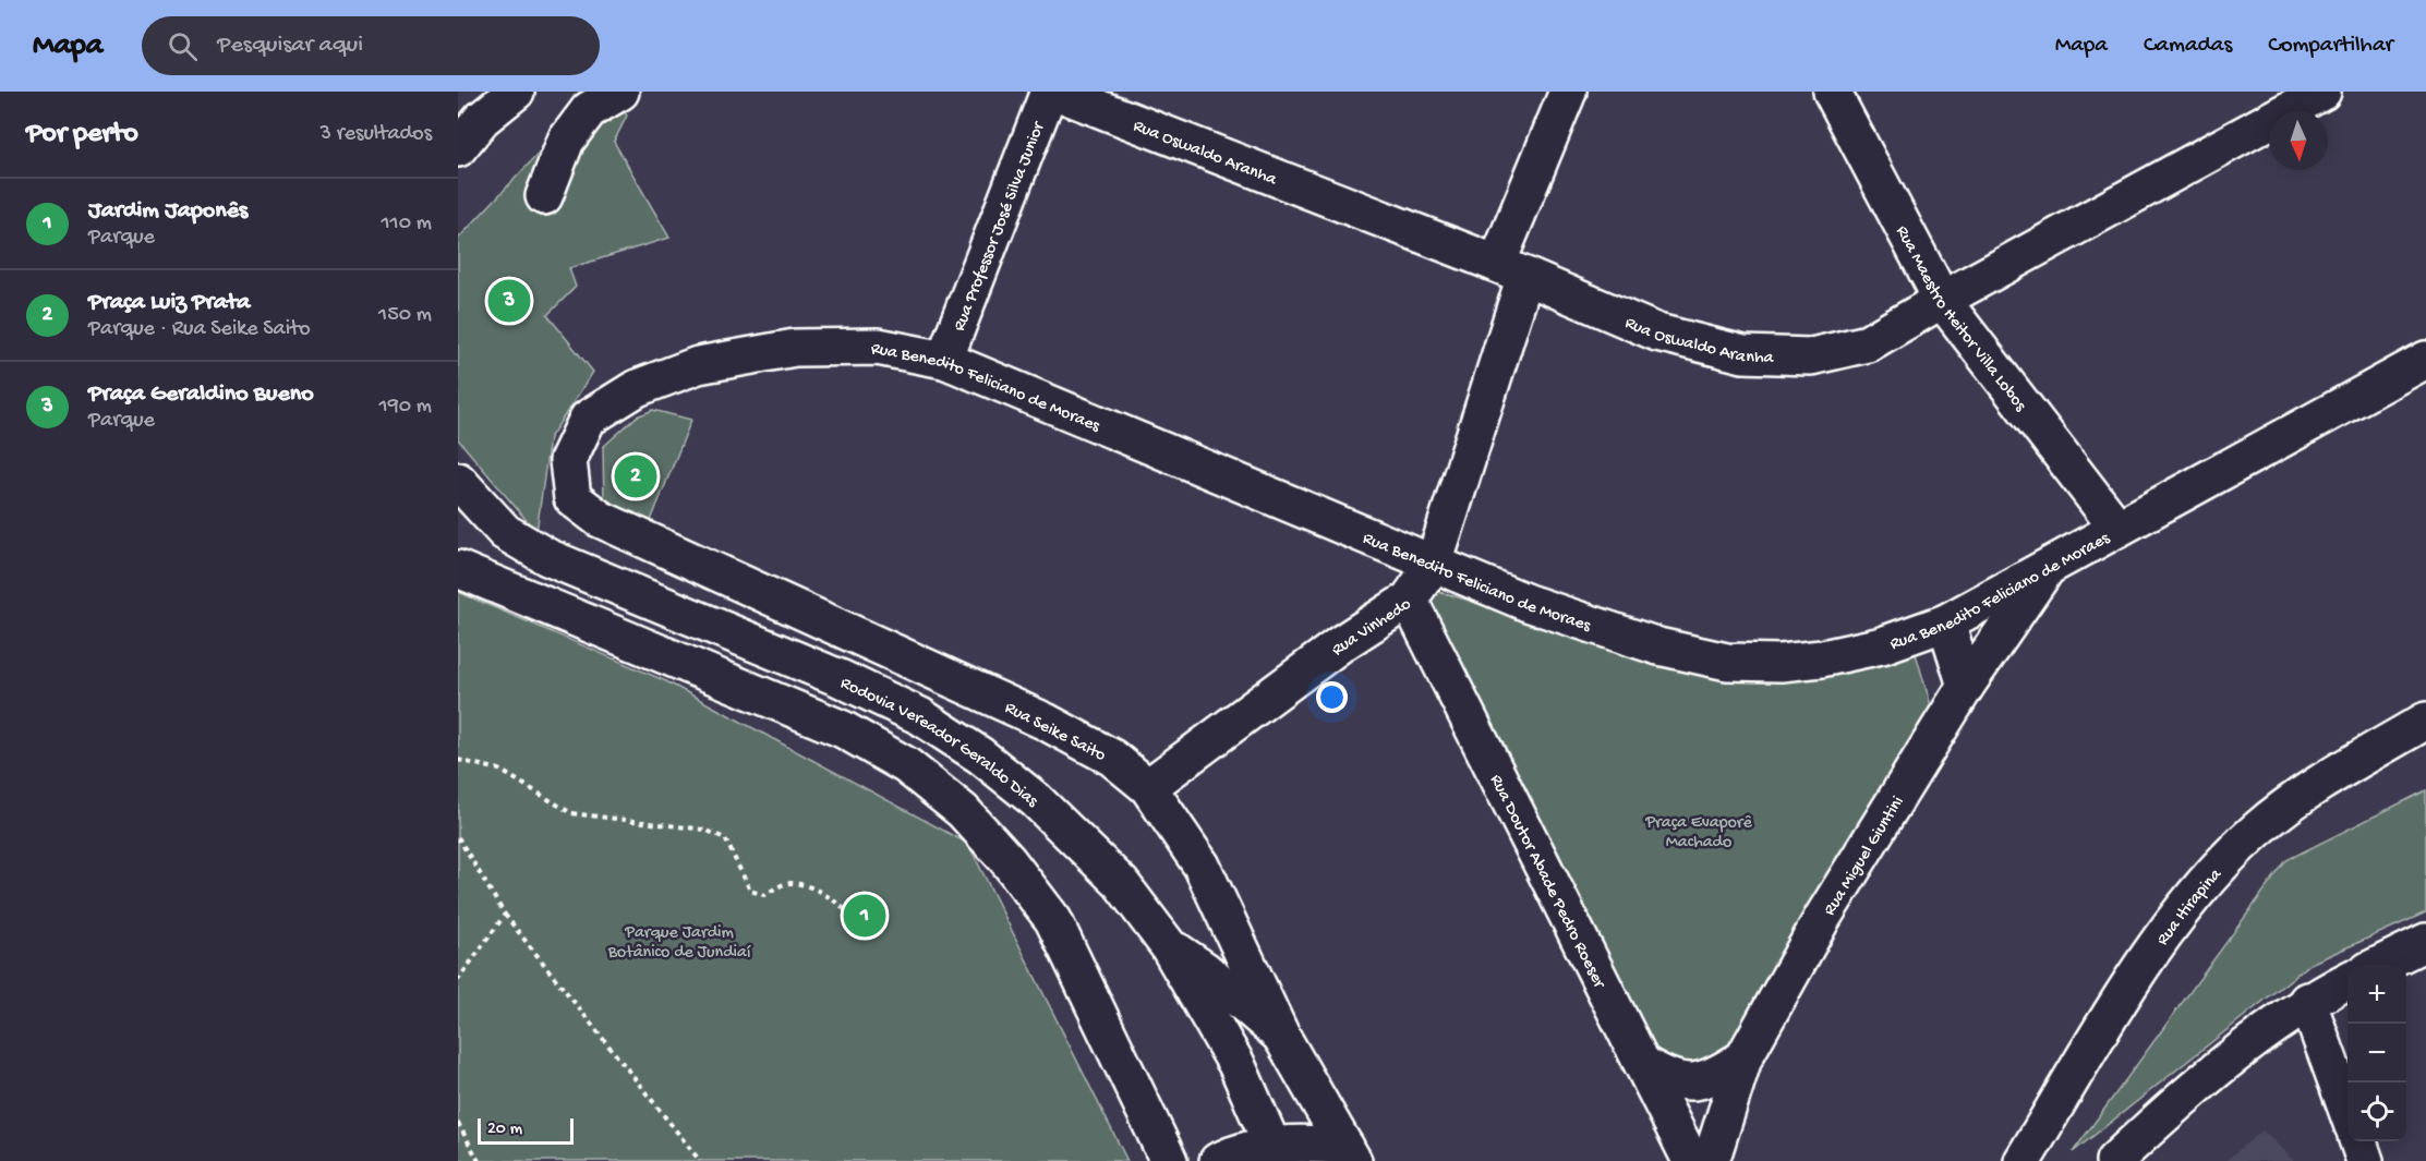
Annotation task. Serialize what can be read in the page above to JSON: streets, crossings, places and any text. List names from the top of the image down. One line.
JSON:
{"streets":{"street":["Rua Oswaldo Aranha","Rua Professor José Silva Junior","Rua Maestro Heitor Villa Lobos","Rua Benedito Feliciano de Moraes","Rua Vinhedo","Rua Seike Saito","Rodovia Vereador Geraldo Dias","Rua Miguel Giuntini","Rua Doutor Abade Pedro Roeser","Rua Itirapina"]},"crossings":[["Rua Oswaldo Aranha","Rua Maestro Heitor Villa Lobos"],["Rua Oswaldo Aranha","Rua Vinhedo"],["Rua Professor José Silva Junior","Rua Benedito Feliciano de Moraes"],["Rua Maestro Heitor Villa Lobos","Rua Benedito Feliciano de Moraes"],["Rua Benedito Feliciano de Moraes","Rua Vinhedo"],["Rua Benedito Feliciano de Moraes","Rua Seike Saito"],["Rua Benedito Feliciano de Moraes","Rua Miguel Giuntini"],["Rua Vinhedo","Rua Seike Saito"],["Rua Vinhedo","Rua Doutor Abade Pedro Roeser"]],"parks":["Praça Evaporê Machado","Parque Jardim Botânico de Jundiaí"],"scale_bar":"20 m","north":"bottom","page":{"header":"Mapa","search":"Pesquisar aqui","nav":["Mapa","Camadas","Compartilhar"],"heading":["Por perto","3 resultados"],"list":[{"mark":"1","name":"Jardim Japonês","note":"Parque","value":"110 m"},{"mark":"2","name":"Praça Luiz Prata","note":"Parque · Rua Seike Saito","value":"150 m"},{"mark":"3","name":"Praça Geraldino Bueno","note":"Parque","value":"190 m"}],"pins":["3","2","1"],"map_buttons":["+","−"],"scale":"20 m"}}
